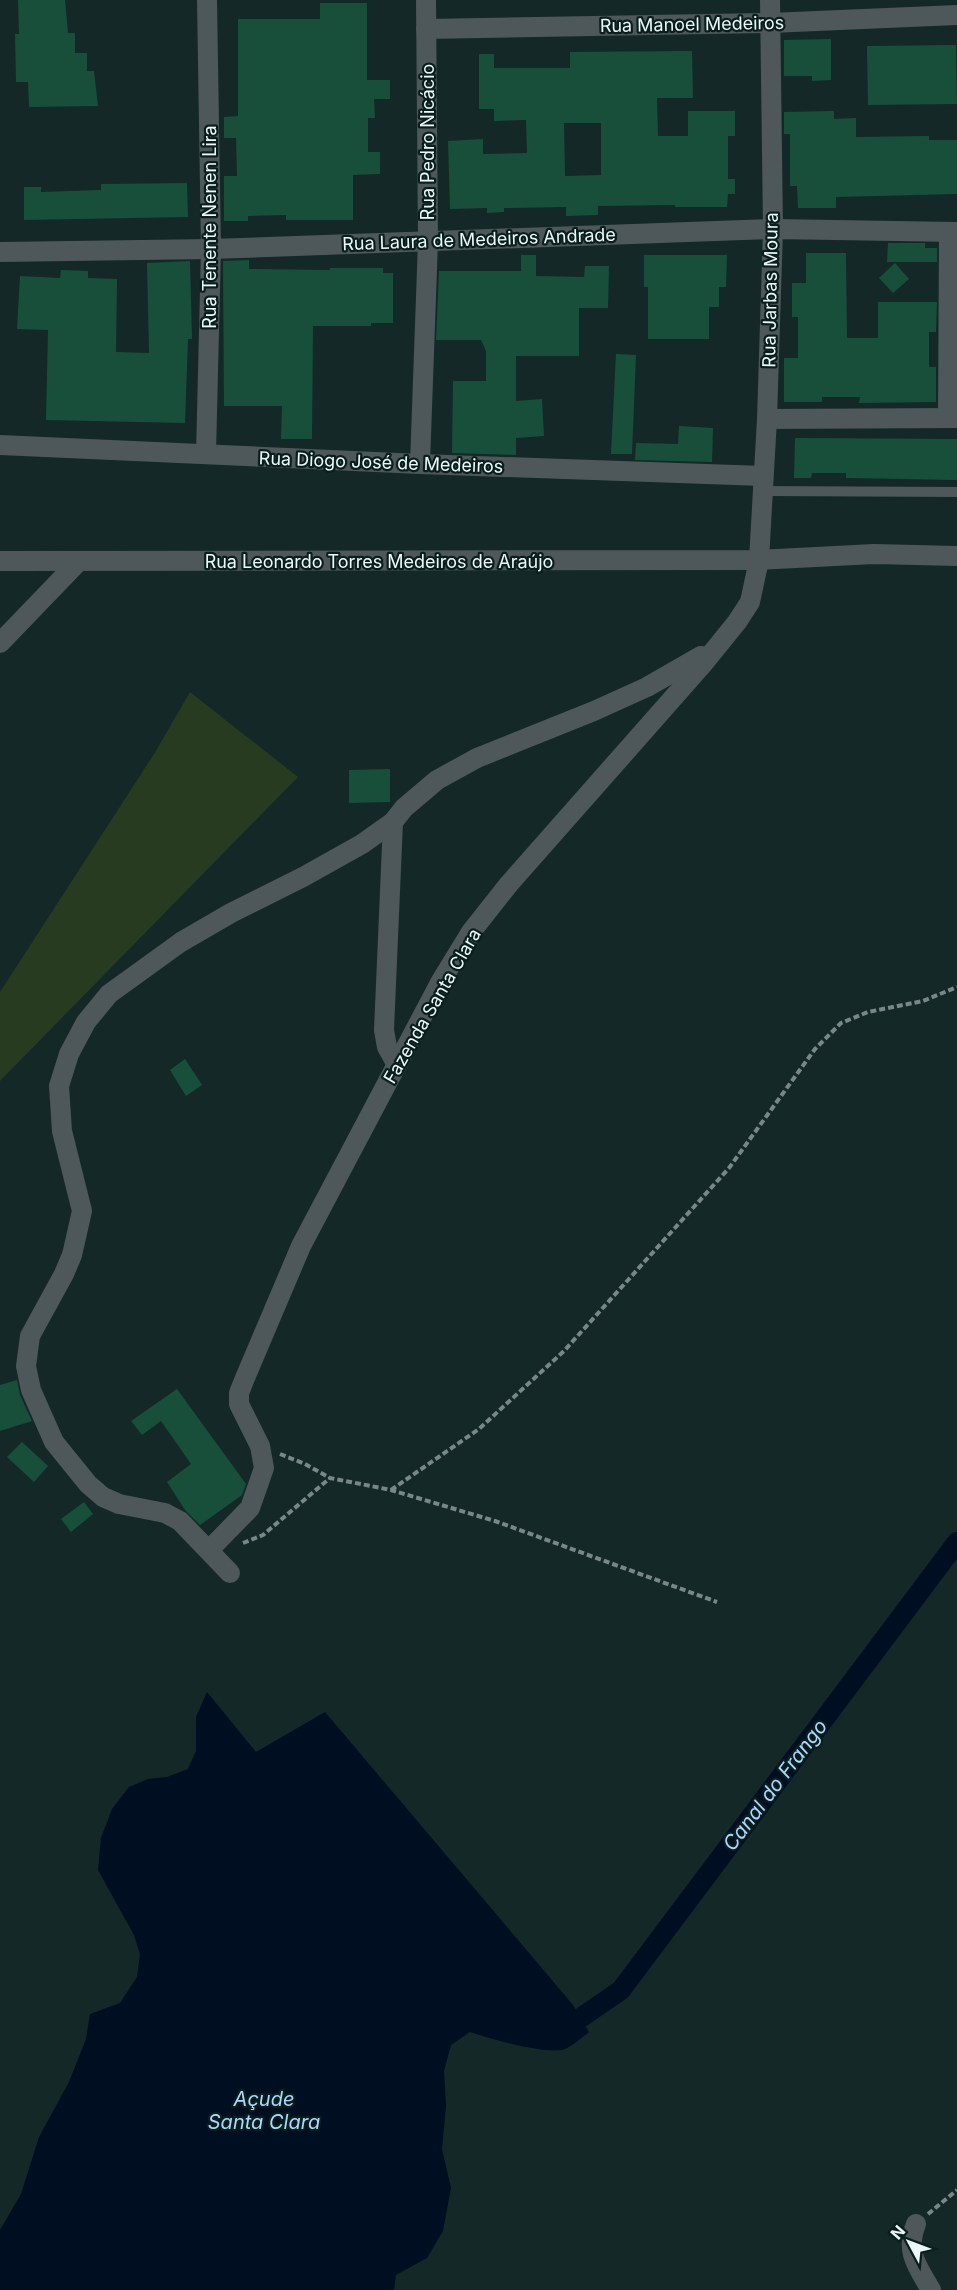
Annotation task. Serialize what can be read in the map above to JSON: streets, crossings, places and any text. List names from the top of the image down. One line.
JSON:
{"streets":{"street":["Rua Manoel Medeiros","Rua Pedro Nicácio","Rua Tenente Nenen Lira","Rua Laura de Medeiros Andrade","Rua Jarbas Moura","Rua Diogo José de Medeiros","Rua Leonardo Torres Medeiros de Araújo","Fazenda Santa Clara"]},"crossings":[["Rua Manoel Medeiros","Rua Pedro Nicácio"],["Rua Manoel Medeiros","Rua Jarbas Moura"],["Rua Pedro Nicácio","Rua Laura de Medeiros Andrade"],["Rua Pedro Nicácio","Rua Diogo José de Medeiros"],["Rua Tenente Nenen Lira","Rua Laura de Medeiros Andrade"],["Rua Tenente Nenen Lira","Rua Diogo José de Medeiros"],["Rua Laura de Medeiros Andrade","Rua Jarbas Moura"],["Rua Jarbas Moura","Rua Diogo José de Medeiros"],["Rua Jarbas Moura","Rua Leonardo Torres Medeiros de Araújo"],["Rua Jarbas Moura","Fazenda Santa Clara"],["Rua Leonardo Torres Medeiros de Araújo","Fazenda Santa Clara"]],"water":["Canal do Frango","Açude Santa Clara"],"north":"top left"}
